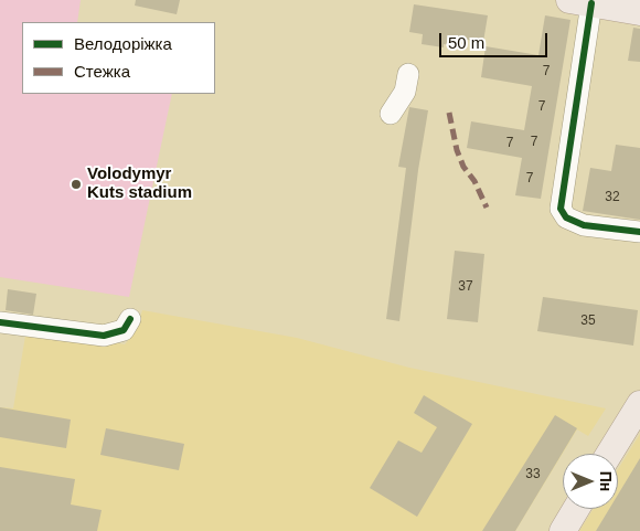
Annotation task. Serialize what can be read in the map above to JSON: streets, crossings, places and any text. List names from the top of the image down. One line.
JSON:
{"places":["Volodymyr Kuts stadium"],"house_numbers":["7","7","7","7","7","32","37","35","33"],"legend":["Велодоріжка","Стежка"],"scale_bar":"50 m","north":"right"}
